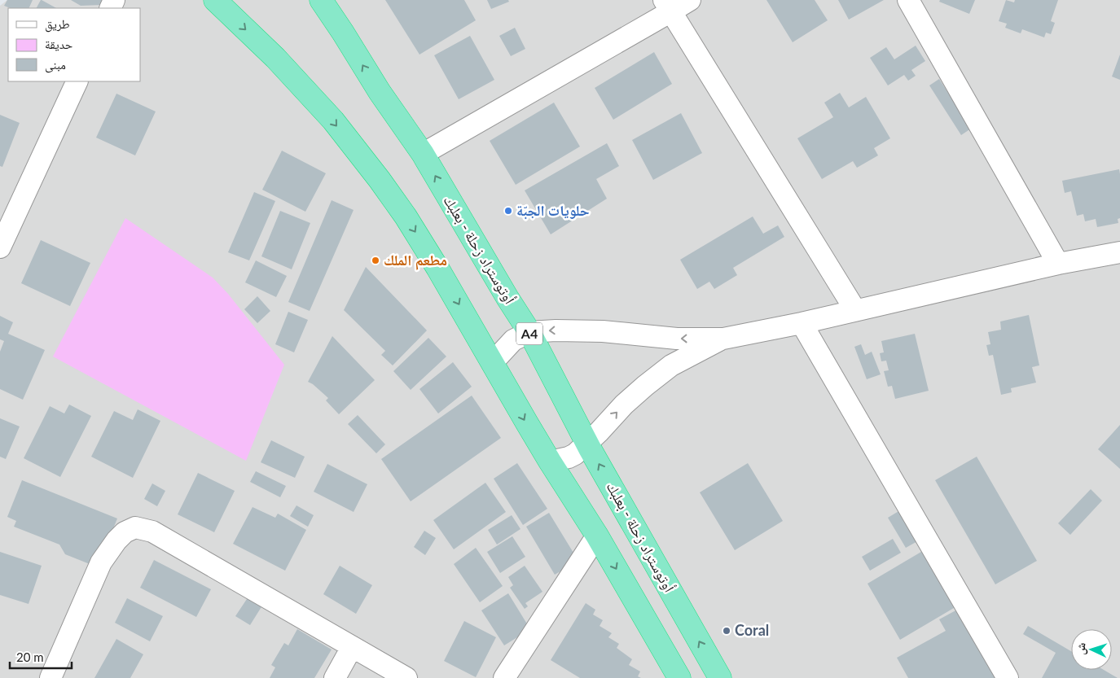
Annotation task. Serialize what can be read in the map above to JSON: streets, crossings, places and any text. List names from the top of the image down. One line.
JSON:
{"streets":{"highway":["أوتوستراد زحلة - بعلبك","A4"]},"places":["حلويات الجبّة","مطعم الملك","Coral"],"legend":["طريق","حديقة","مبنى"],"scale_bar":"20 m","north":"left"}
